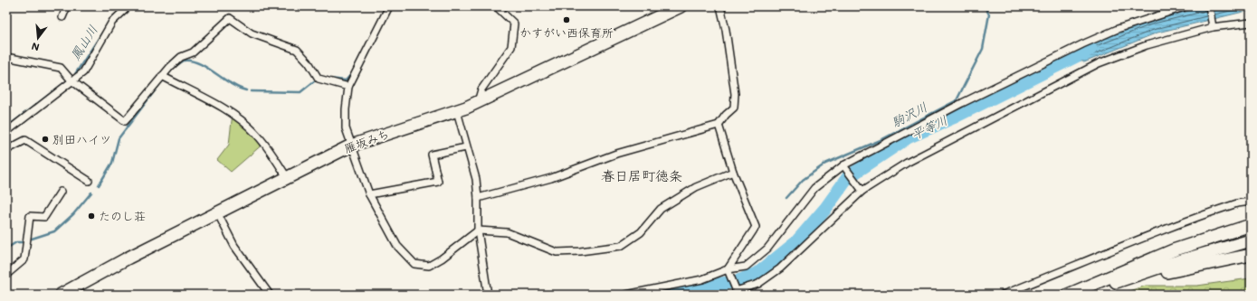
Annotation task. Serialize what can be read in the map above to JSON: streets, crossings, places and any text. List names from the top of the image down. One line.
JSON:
{"streets":{"highway":["雁坂みち"]},"districts":["春日居町徳条"],"water":["鳳山川","駒沢川","平等川"],"places":["かすがい西保育所","別田ハイツ","たのし荘"],"north":"bottom"}
